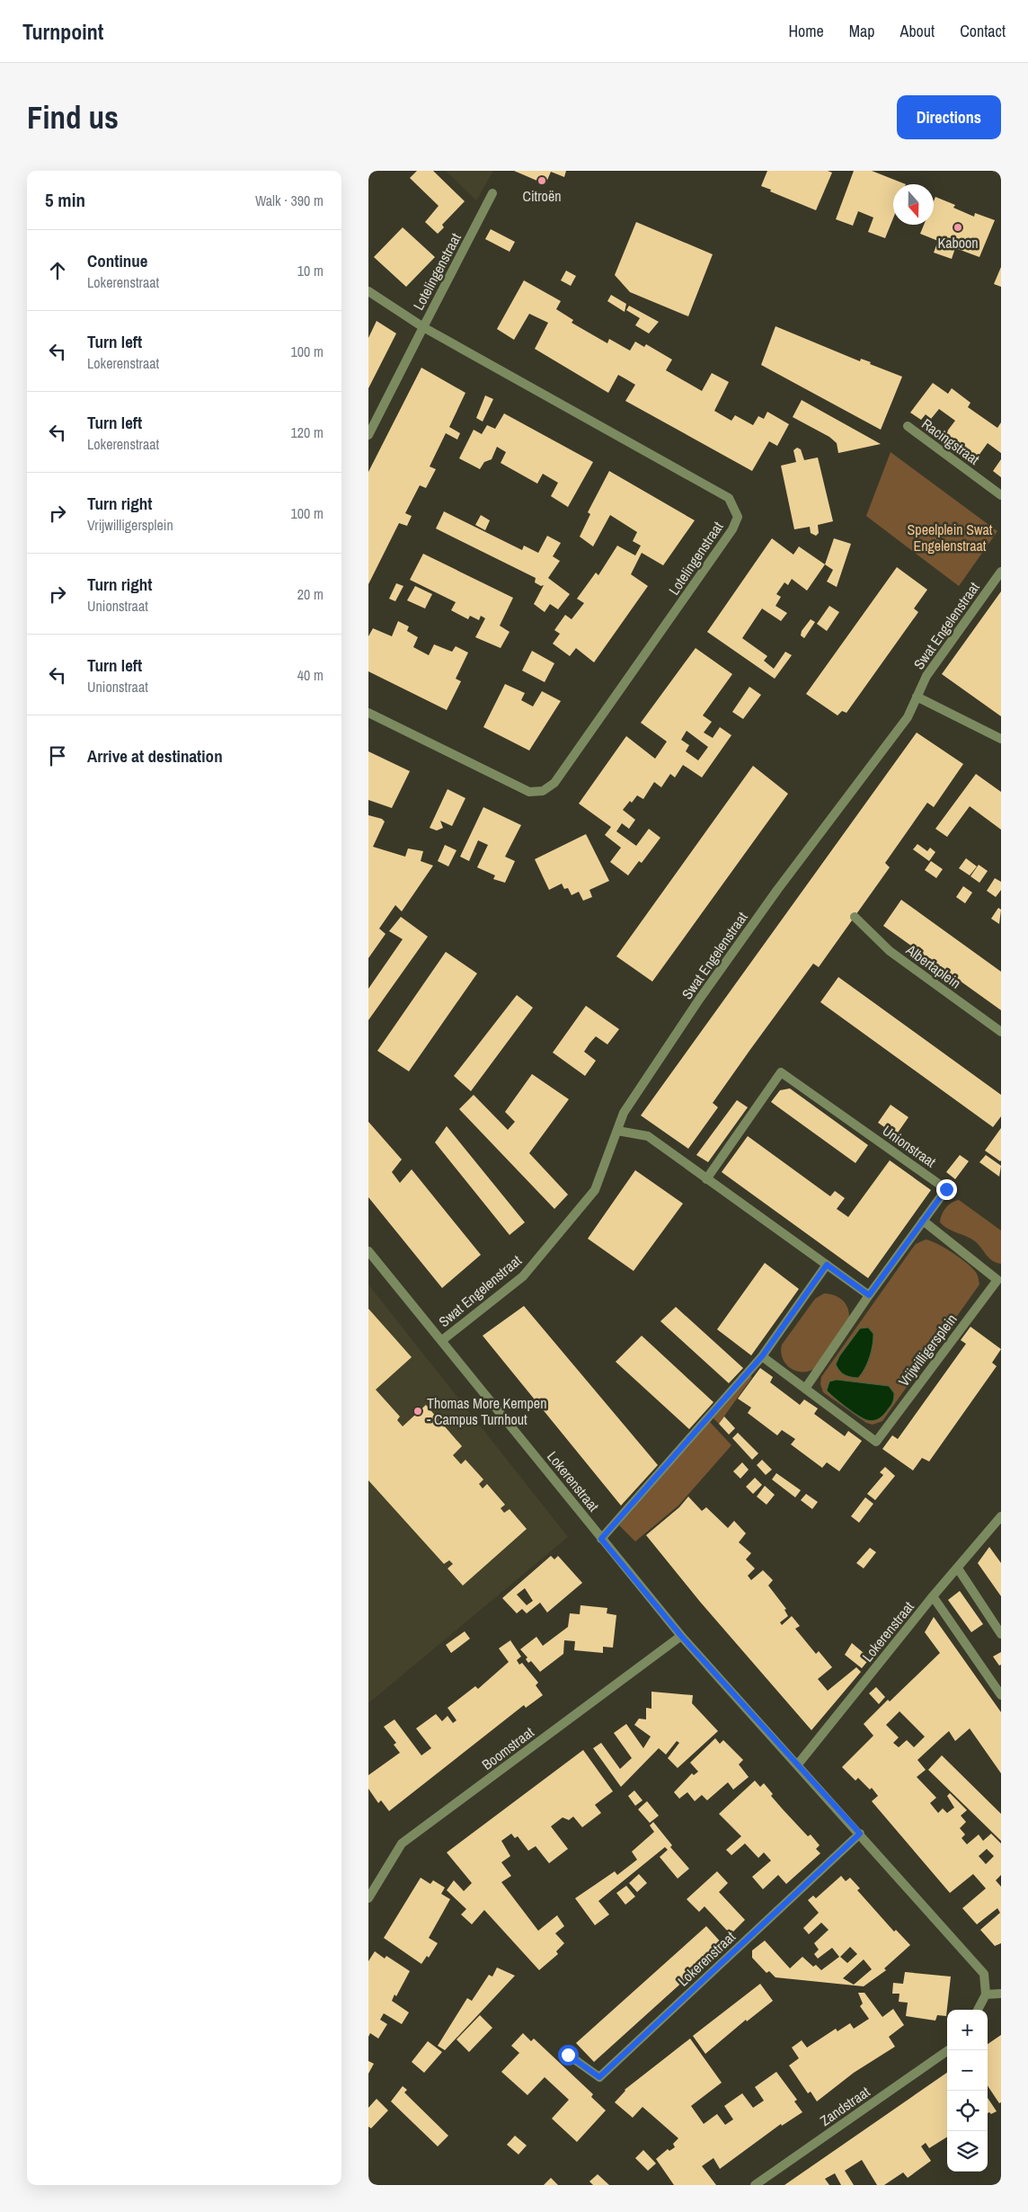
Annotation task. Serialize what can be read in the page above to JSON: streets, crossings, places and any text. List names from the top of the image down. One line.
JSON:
{"streets":{"street":["Lotelingenstraat","Racingstraat","Swat Engelenstraat","Albertaplein","Unionstraat","Vrijwilligersplein","Lokerenstraat","Boomstraat","Zandstraat"]},"crossings":[["Swat Engelenstraat","Lokerenstraat"],["Unionstraat","Vrijwilligersplein"],["Lokerenstraat","Boomstraat"]],"parks":["Speelplein Swat Engelenstraat"],"places":["Citroën","Kaboon","Thomas More Kempen - Campus Turnhout"],"north":"bottom","page":{"header":"Turnpoint","nav":["Home","Map","About","Contact"],"buttons":"Directions","title":"Find us","heading":["5 min","Walk · 390 m"],"list":[["Continue","Lokerenstraat","10 m"],["Turn left","Lokerenstraat","100 m"],["Turn left","Lokerenstraat","120 m"],["Turn right","Vrijwilligersplein","100 m"],["Turn right","Unionstraat","20 m"],["Turn left","Unionstraat","40 m"],"Arrive at destination"],"map_buttons":["+","−"]}}
